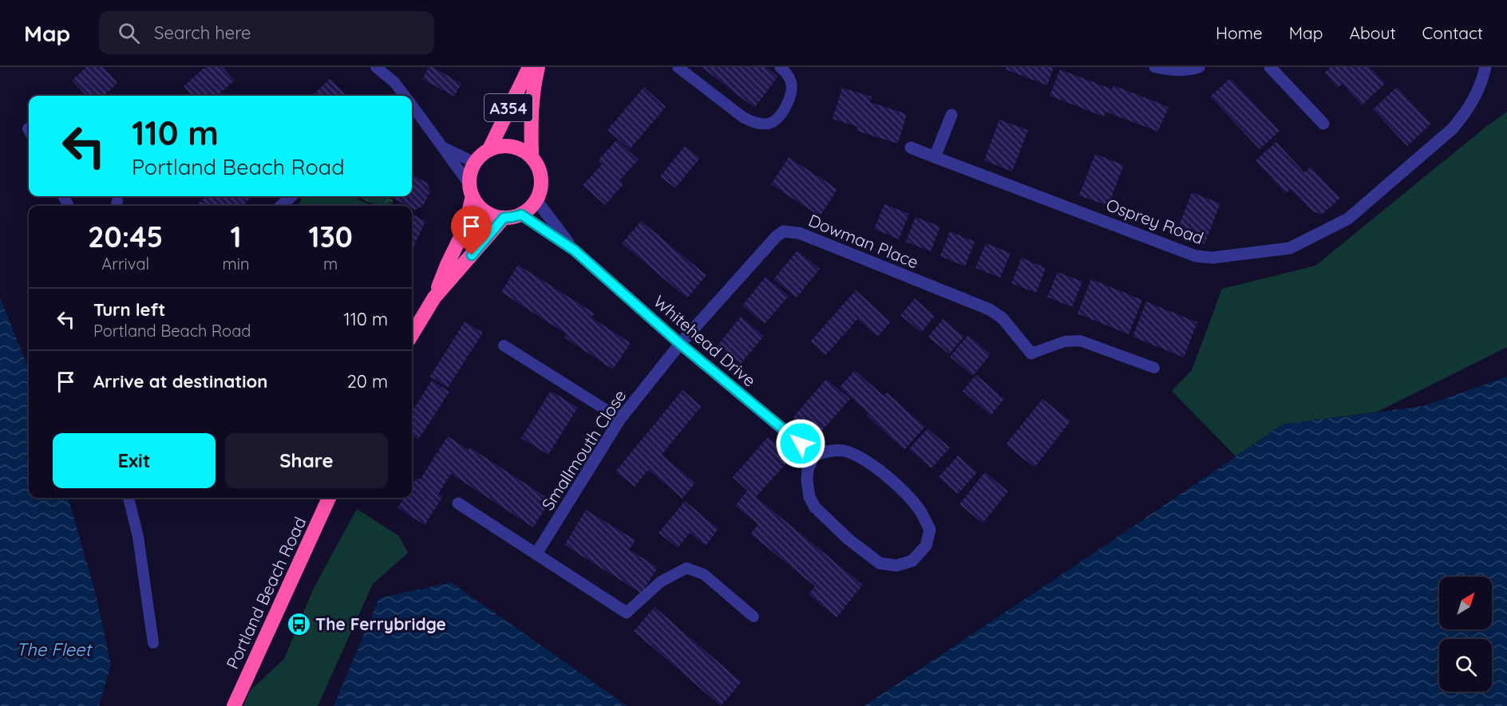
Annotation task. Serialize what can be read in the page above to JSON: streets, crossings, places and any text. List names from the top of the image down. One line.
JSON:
{"streets":{"highway":["A354","Portland Beach Road"],"street":["Osprey Road","Dowman Place","Whitehead Drive","Smallmouth Close"]},"crossings":[["A354","Whitehead Drive"],["Dowman Place","Whitehead Drive"],["Dowman Place","Smallmouth Close"],["Whitehead Drive","Smallmouth Close"]],"water":["The Fleet"],"places":{"bus stop":["The Ferrybridge"]},"north":"top right","page":{"header":"Map","search":"Search here","nav":["Home","Map","About","Contact"],"turn":["110 m","Portland Beach Road"],"eta":["20:45","Arrival","1","min","130","m"],"list":[{"name":"Turn left","note":"Portland Beach Road","value":"110 m"},{"name":"Arrive at destination","value":"20 m"}],"buttons":["Exit","Share"]}}
